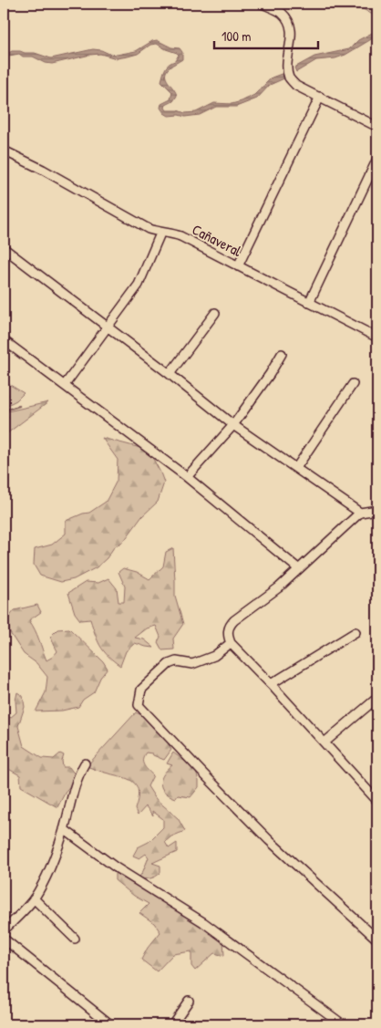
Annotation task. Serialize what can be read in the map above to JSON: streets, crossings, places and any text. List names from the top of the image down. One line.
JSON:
{"streets":{"street":["Cañaveral"]},"scale_bar":"100 m"}
